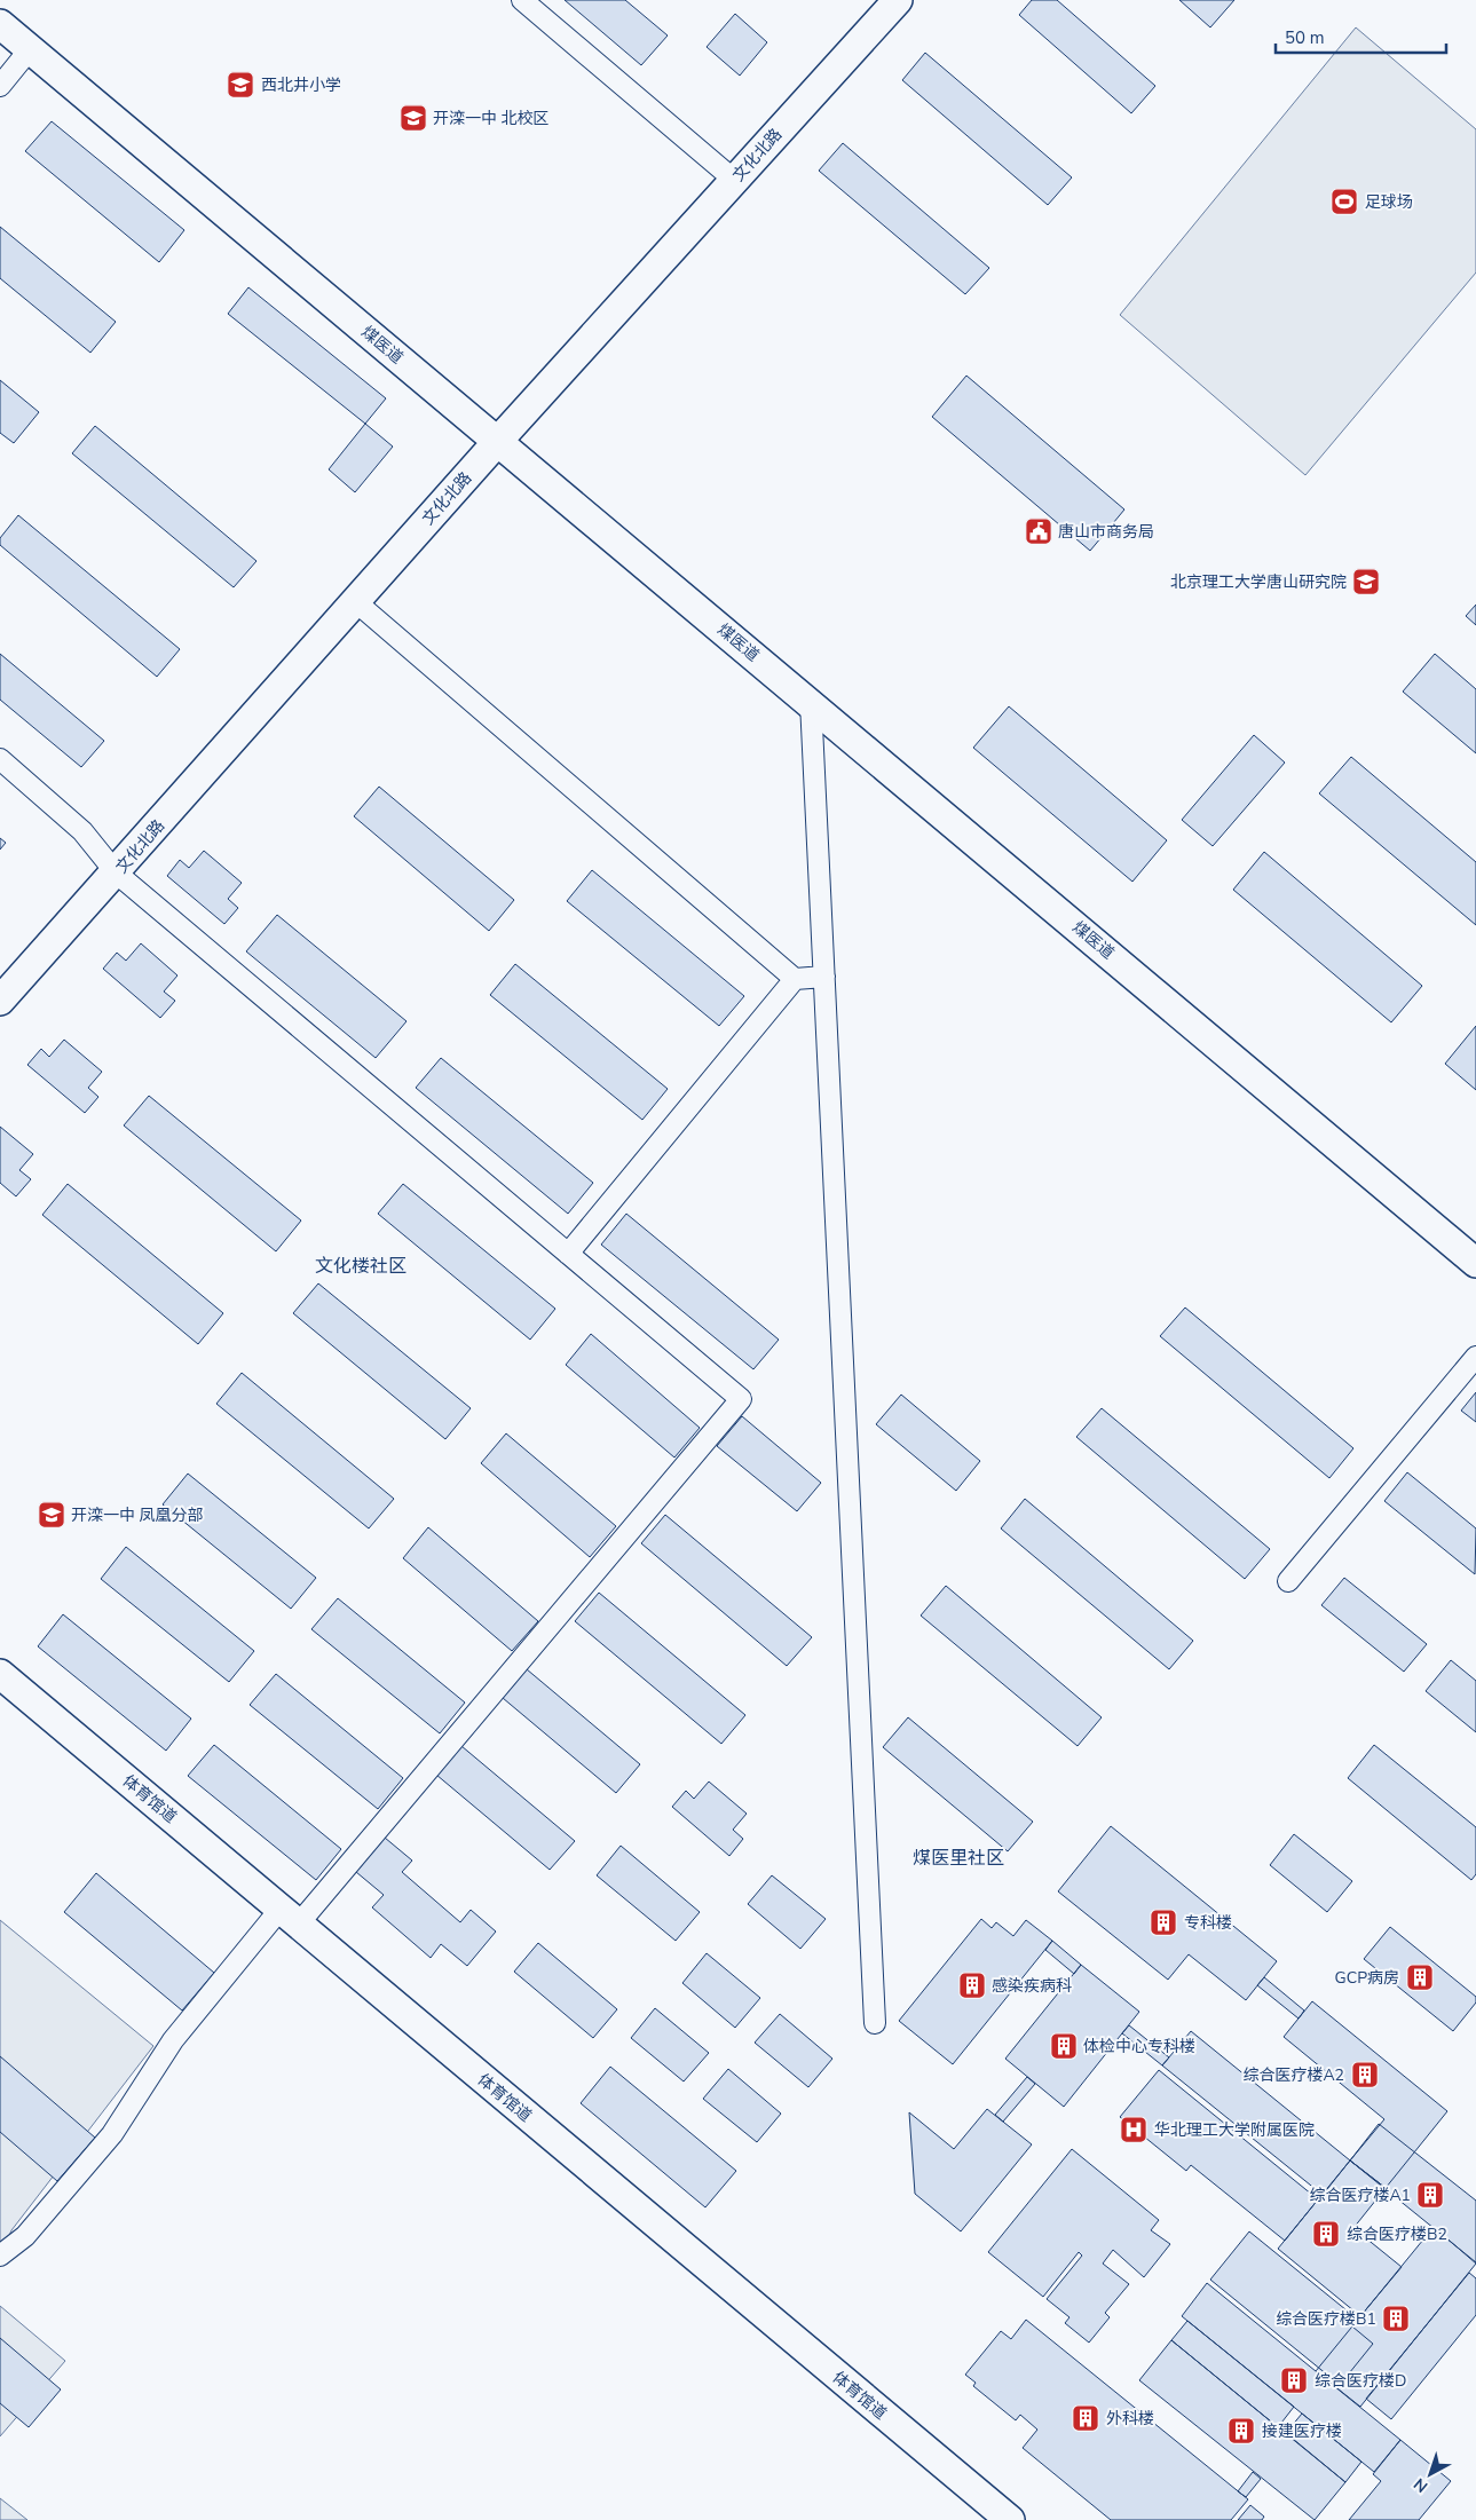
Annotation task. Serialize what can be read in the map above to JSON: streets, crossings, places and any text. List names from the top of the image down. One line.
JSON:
{"streets":{"street":["文化北路","煤医道","体育馆道"]},"crossings":[["文化北路","煤医道"]],"districts":["文化楼社区","煤医里社区"],"places":{"school or university":["西北井小学","开滦一中 北校区","北京理工大学唐山研究院","开滦一中 凤凰分部"],"sports":["足球场"],"public building":["唐山市商务局"],"building":["专科楼","GCP病房","感染疾病科","体检中心专科楼","综合医疗楼A2","综合医疗楼A1","综合医疗楼B2","综合医疗楼B1","综合医疗楼D","外科楼","接建医疗楼"],"hospital":["华北理工大学附属医院"]},"scale_bar":"50 m","north":"bottom left"}
